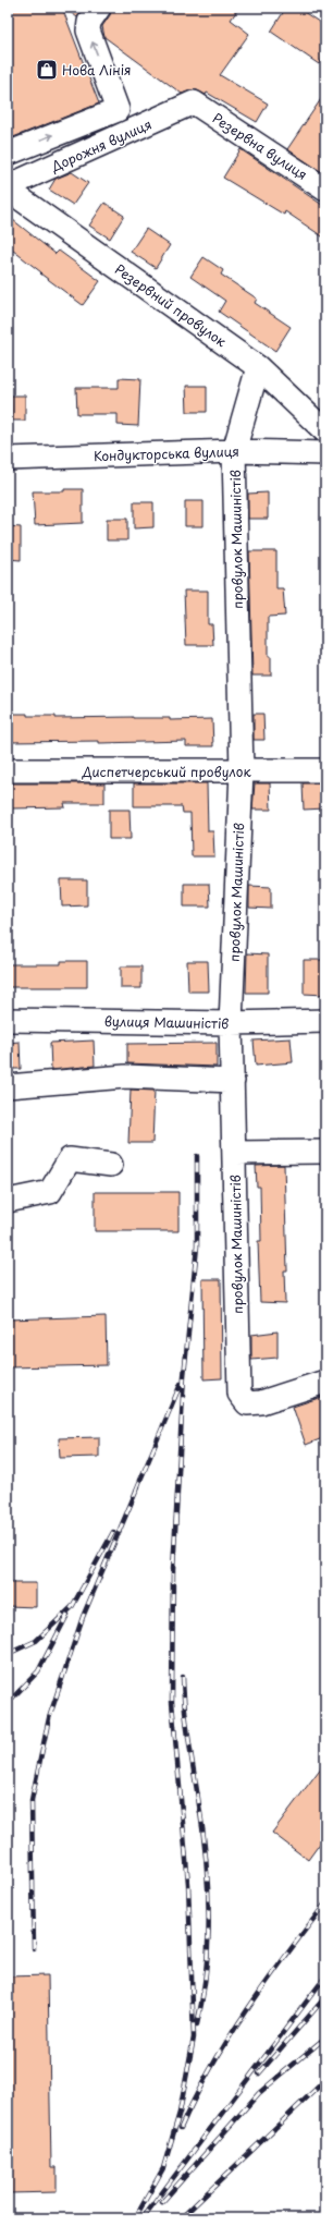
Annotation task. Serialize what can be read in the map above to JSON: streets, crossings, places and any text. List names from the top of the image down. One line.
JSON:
{"streets":{"street":["Дорожня вулиця","Резервна вулиця","Резервний провулок","Кондукторська вулиця","провулок Машиністів","Диспетчерський провулок","вулиця Машиністів"]},"crossings":[["Дорожня вулиця","Резервна вулиця"],["Резервний провулок","провулок Машиністів"],["Кондукторська вулиця","провулок Машиністів"],["провулок Машиністів","Диспетчерський провулок"],["провулок Машиністів","вулиця Машиністів"]],"places":{"shop":["Нова Лінія"]}}
